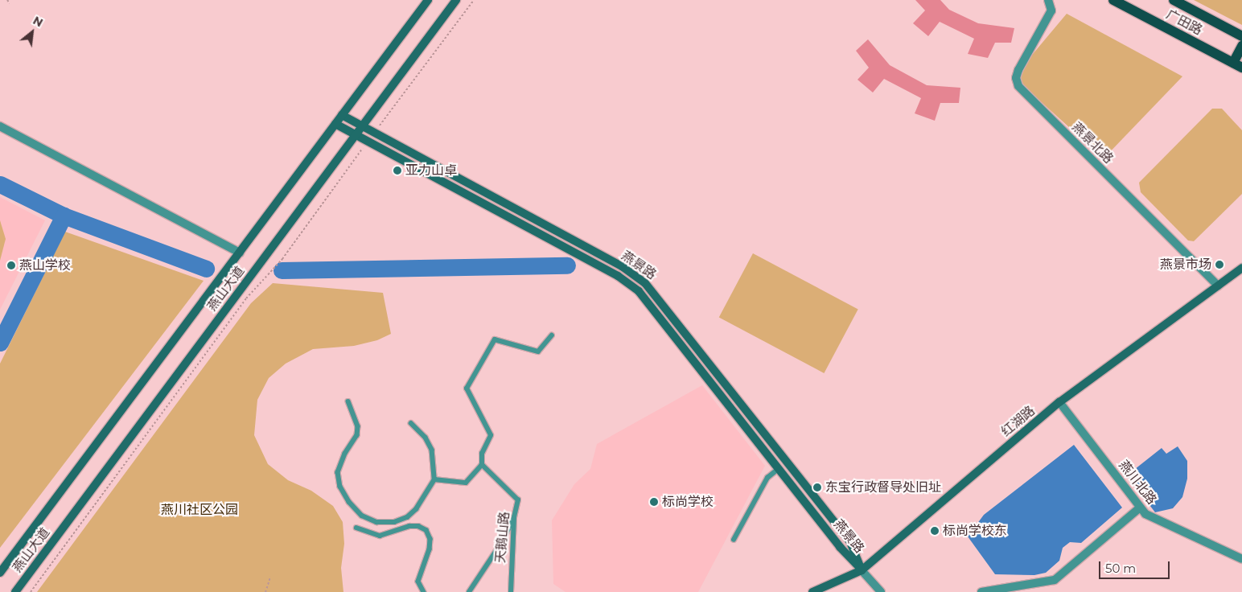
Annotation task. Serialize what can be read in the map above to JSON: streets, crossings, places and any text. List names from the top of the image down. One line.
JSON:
{"streets":{"main road":["广田路","燕景路","燕山大道","红湖路"],"street":["燕景北路","燕川北路"],"lane":["天鹅山路"]},"crossings":[["燕景北路","红湖路"],["燕景路","燕山大道"],["燕景路","红湖路"],["红湖路","燕川北路"]],"parks":["燕川社区公园"],"places":["亚力山卓","燕景市场","燕山学校","东宝行政督导处旧址","标尚学校","标尚学校东"],"scale_bar":"50 m","north":"top right"}
